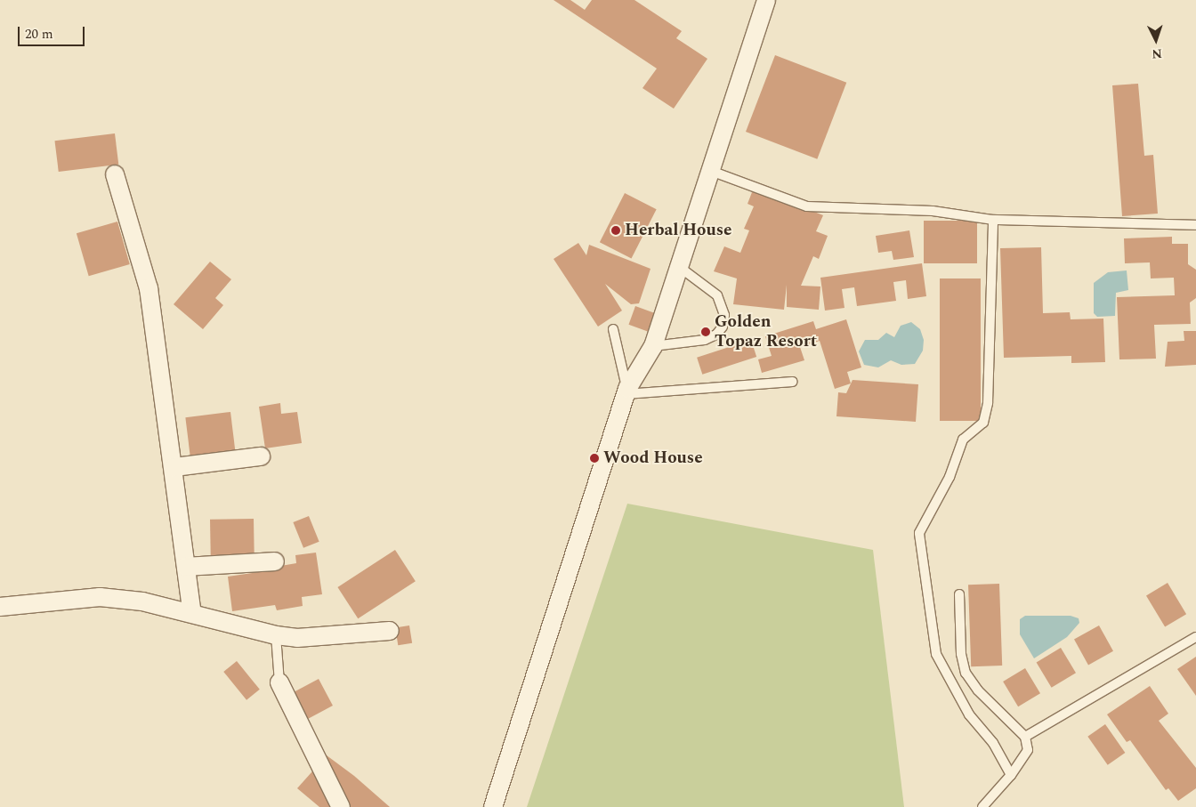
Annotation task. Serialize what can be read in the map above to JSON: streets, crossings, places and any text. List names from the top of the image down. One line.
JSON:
{"places":["Herbal House","Golden Topaz Resort","Wood House"],"scale_bar":"20 m","north":"bottom"}
